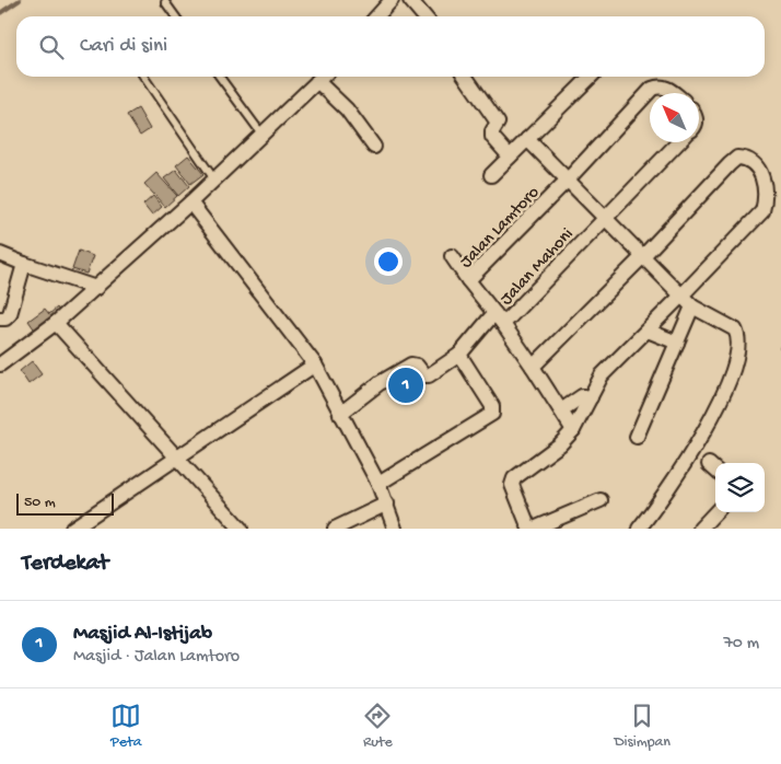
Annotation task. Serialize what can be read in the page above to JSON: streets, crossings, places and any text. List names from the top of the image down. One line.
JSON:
{"streets":{"street":["Jalan Lamtoro","Jalan Mahoni"]},"crossings":[["Jalan Lamtoro","Jalan Mahoni"]],"scale_bar":"50 m","north":"top left","page":{"search":"Cari di sini","pins":"1","scale":"50 m","heading":"Terdekat","list":[{"mark":"1","name":"Masjid Al-Istijab","note":"Masjid · Jalan Lamtoro","value":"70 m"}],"nav":["Peta","Rute","Disimpan"]}}
